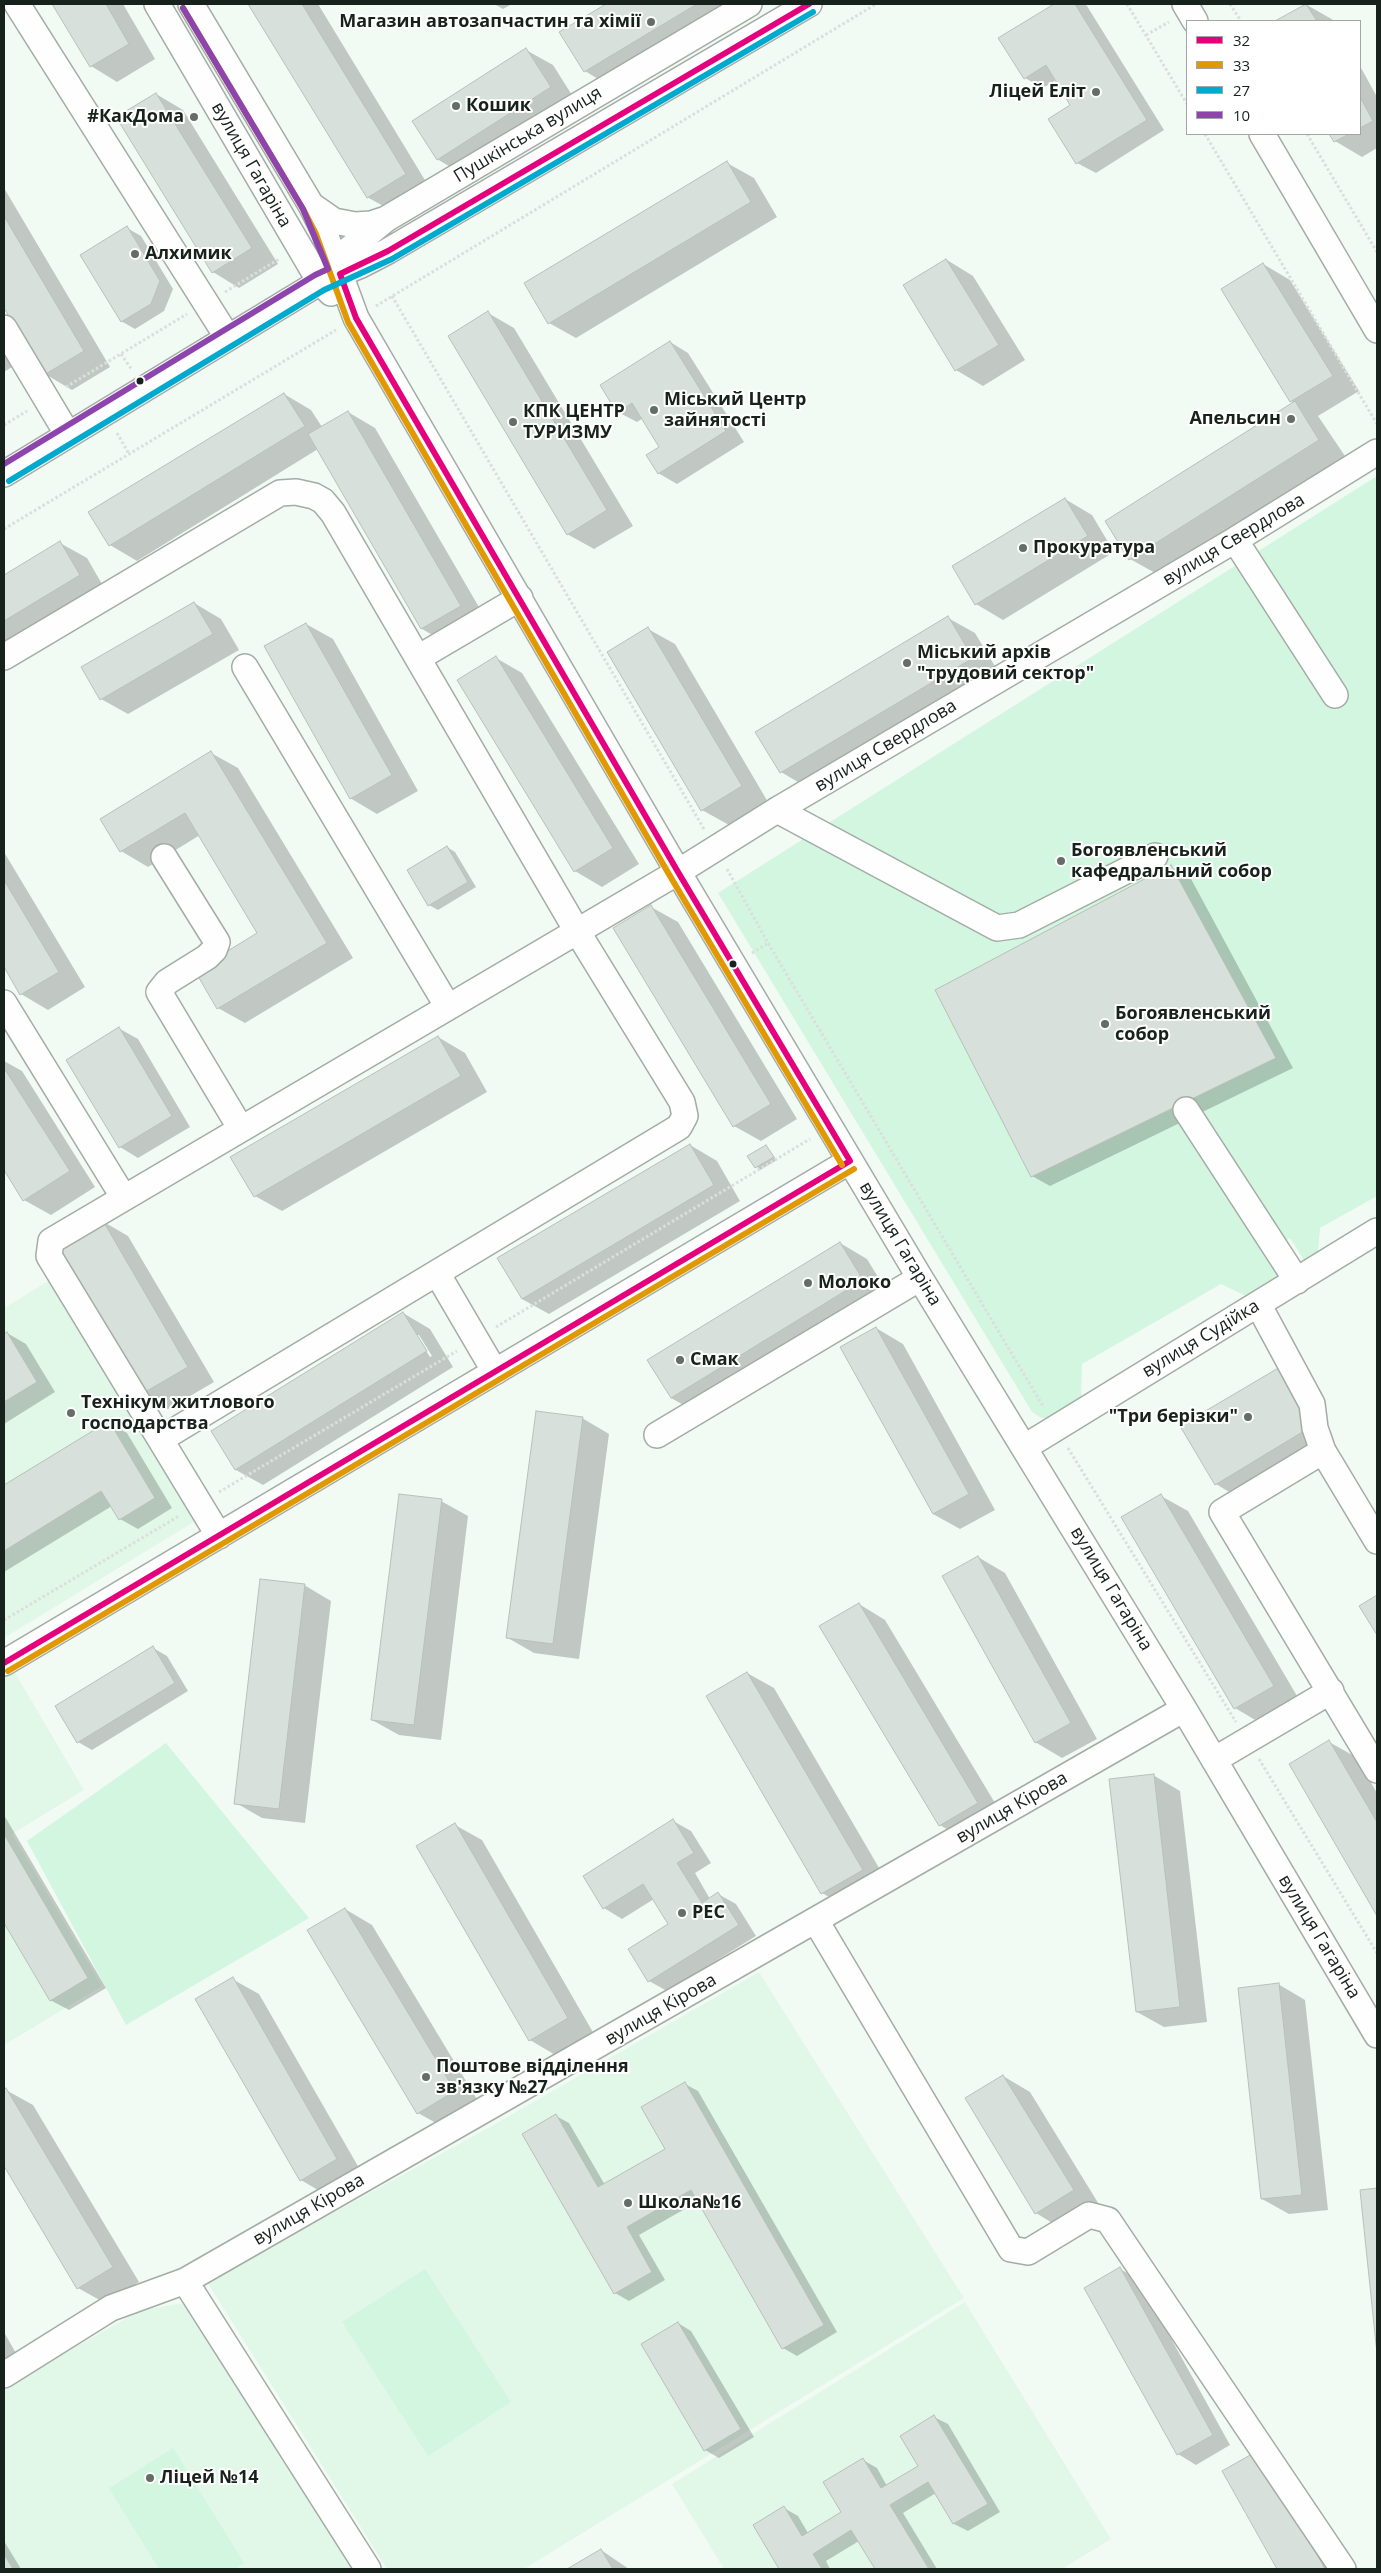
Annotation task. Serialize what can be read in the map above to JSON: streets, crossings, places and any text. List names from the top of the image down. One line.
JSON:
{"streets":{"street":["Пушкінська вулиця","вулиця Гагаріна","вулиця Свердлова","вулиця Судійка","вулиця Кірова"]},"crossings":[["Пушкінська вулиця","вулиця Гагаріна"],["вулиця Гагаріна","вулиця Свердлова"],["вулиця Гагаріна","вулиця Судійка"],["вулиця Гагаріна","вулиця Кірова"]],"places":["Магазин автозапчастин та хімії","Ліцей Еліт","Кошик","#КакДома","Алхимик","Міський Центр зайнятості","Апельсин","КПК ЦЕНТР ТУРИЗМУ","Прокуратура","Міський архів \"трудовий сектор\"","Богоявленський кафедральний собор","Богоявленський собор","Молоко","Смак","Технікум житлового господарства","\"Три берізки\"","РЕС","Поштове відділення зв'язку №27","Школа№16","Ліцей №14"],"lines":["transit line 32","transit line 33","transit line 10","transit line 27"],"legend":["32","33","27","10"]}
